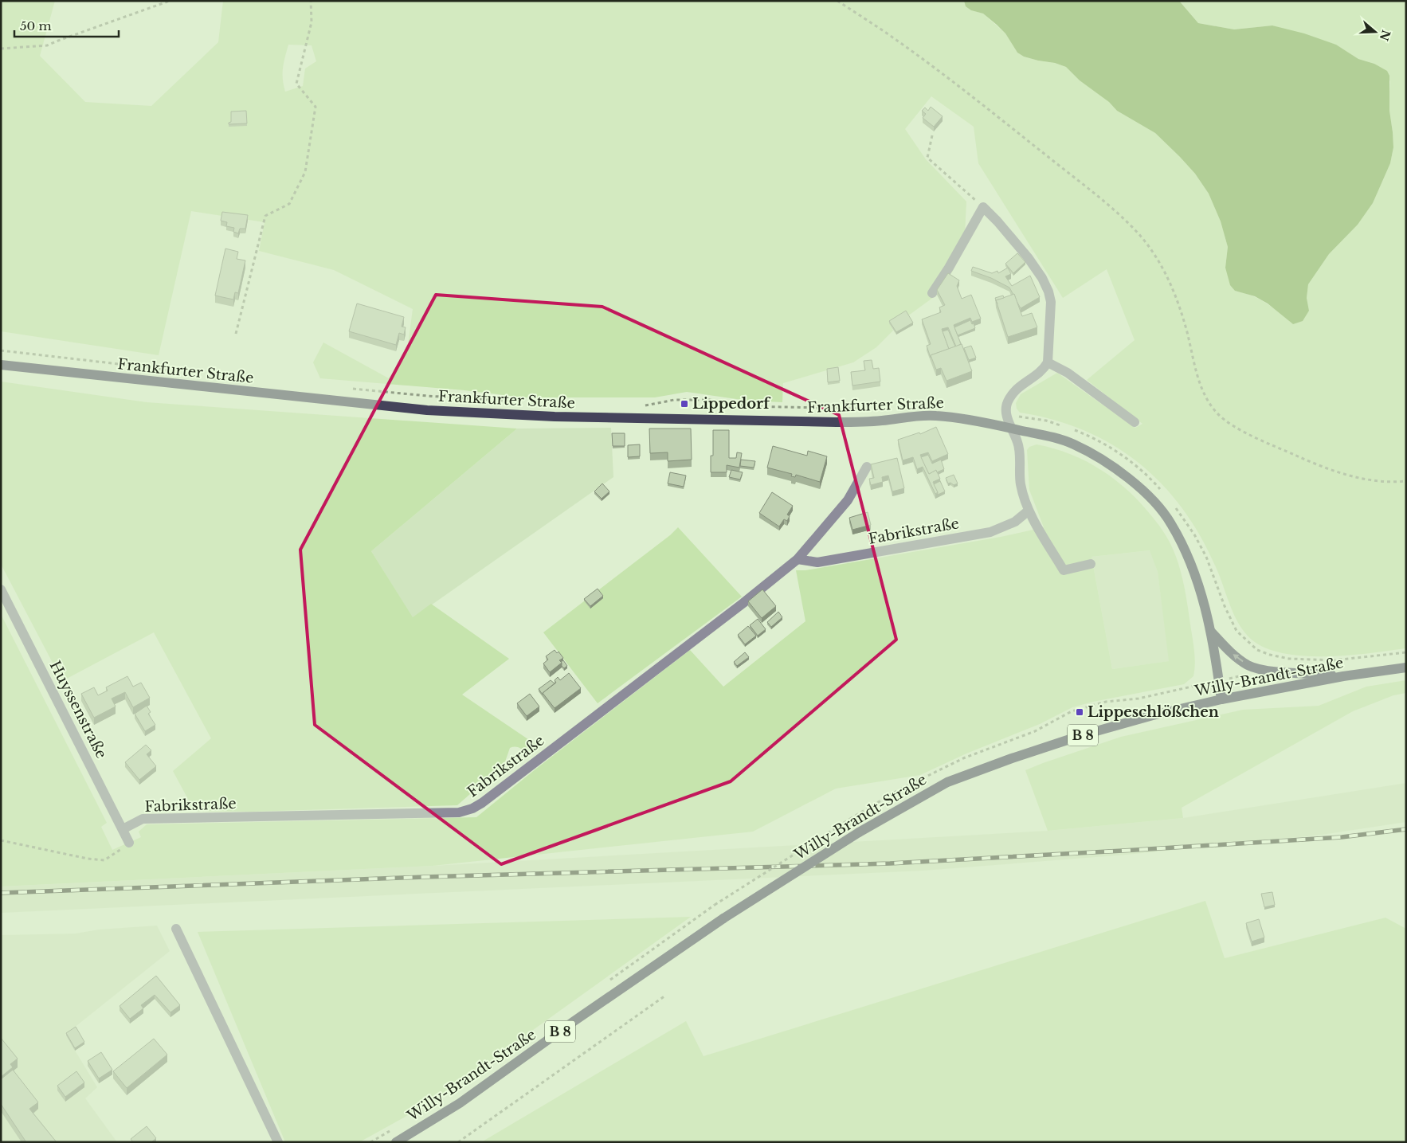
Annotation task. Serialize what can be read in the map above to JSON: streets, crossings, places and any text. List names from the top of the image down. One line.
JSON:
{"streets":{"main road":["Frankfurter Straße","Willy-Brandt-Straße","B 8"],"street":["Fabrikstraße","Huyssenstraße"]},"crossings":[["Frankfurter Straße","Willy-Brandt-Straße"],["Fabrikstraße","Huyssenstraße"]],"places":{"transit":["Lippedorf","Lippeschlößchen"]},"scale_bar":"50 m","north":"right"}
